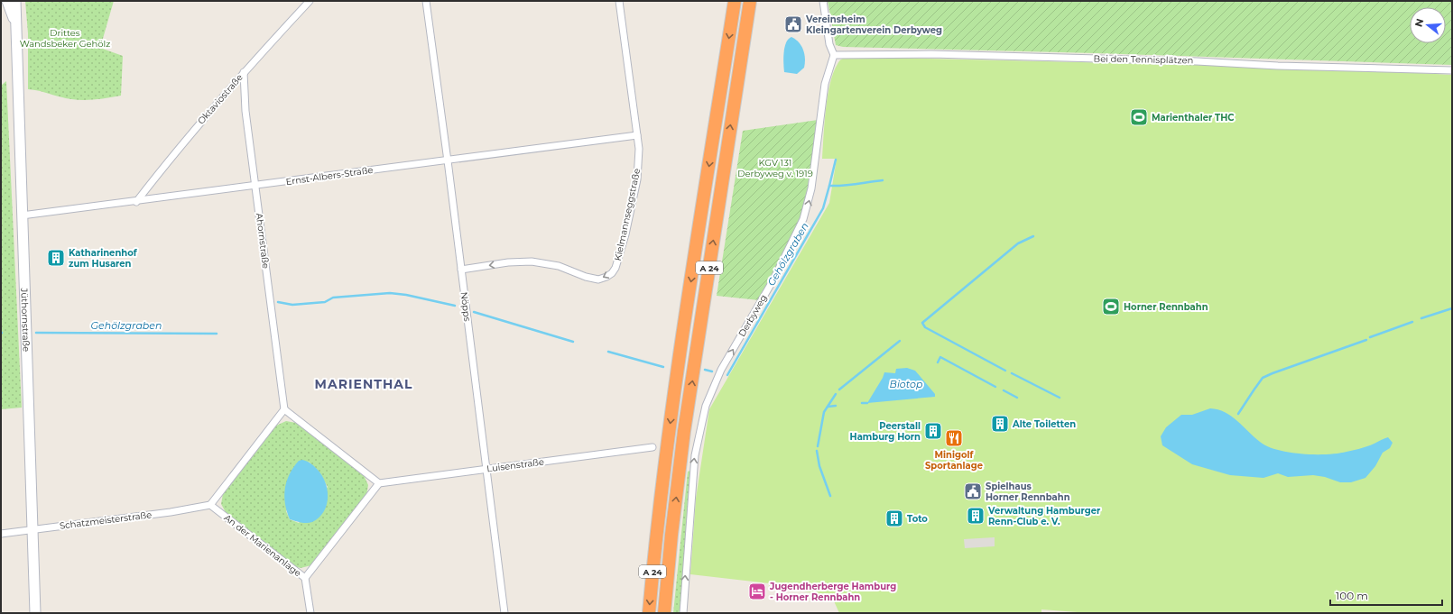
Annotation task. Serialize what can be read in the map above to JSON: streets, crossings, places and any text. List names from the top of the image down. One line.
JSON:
{"streets":{"highway":["A 24"],"street":["Bei den Tennisplätzen","Oktaviostraße","Ernst-Albers-Straße","Kielmannseggstraße","Ahornstraße","Nöpps","Derbyweg","Jüthornstraße","Luisenstraße","Schatzmeisterstraße","An der Marienanlage"]},"crossings":[["Bei den Tennisplätzen","Derbyweg"],["Oktaviostraße","Ernst-Albers-Straße"],["Oktaviostraße","Ahornstraße"],["Ernst-Albers-Straße","Kielmannseggstraße"],["Ernst-Albers-Straße","Ahornstraße"],["Ernst-Albers-Straße","Nöpps"],["Ernst-Albers-Straße","Jüthornstraße"],["Kielmannseggstraße","Nöpps"],["Nöpps","Luisenstraße"],["Jüthornstraße","Schatzmeisterstraße"],["Luisenstraße","An der Marienanlage"],["Schatzmeisterstraße","An der Marienanlage"]],"one_way":["Derbyweg"],"districts":["MARIENTHAL"],"water":["Gehölzgraben","Biotop"],"parks":["Drittes Wandsbeker Gehölz","KGV 131 Derbyweg v. 1919"],"places":{"public building":["Vereinsheim Kleingartenverein Derbyweg","Spielhaus Horner Rennbahn"],"sports":["Marienthaler THC","Horner Rennbahn"],"building":["Katharinenhof zum Husaren","Alte Toiletten","Peerstall Hamburg Horn","Verwaltung Hamburger Renn-Club e. V.","Toto"],"restaurant":["Minigolf Sportanlage"],"hotel":["Jugendherberge Hamburg - Horner Rennbahn"]},"scale_bar":"100 m","north":"left"}
